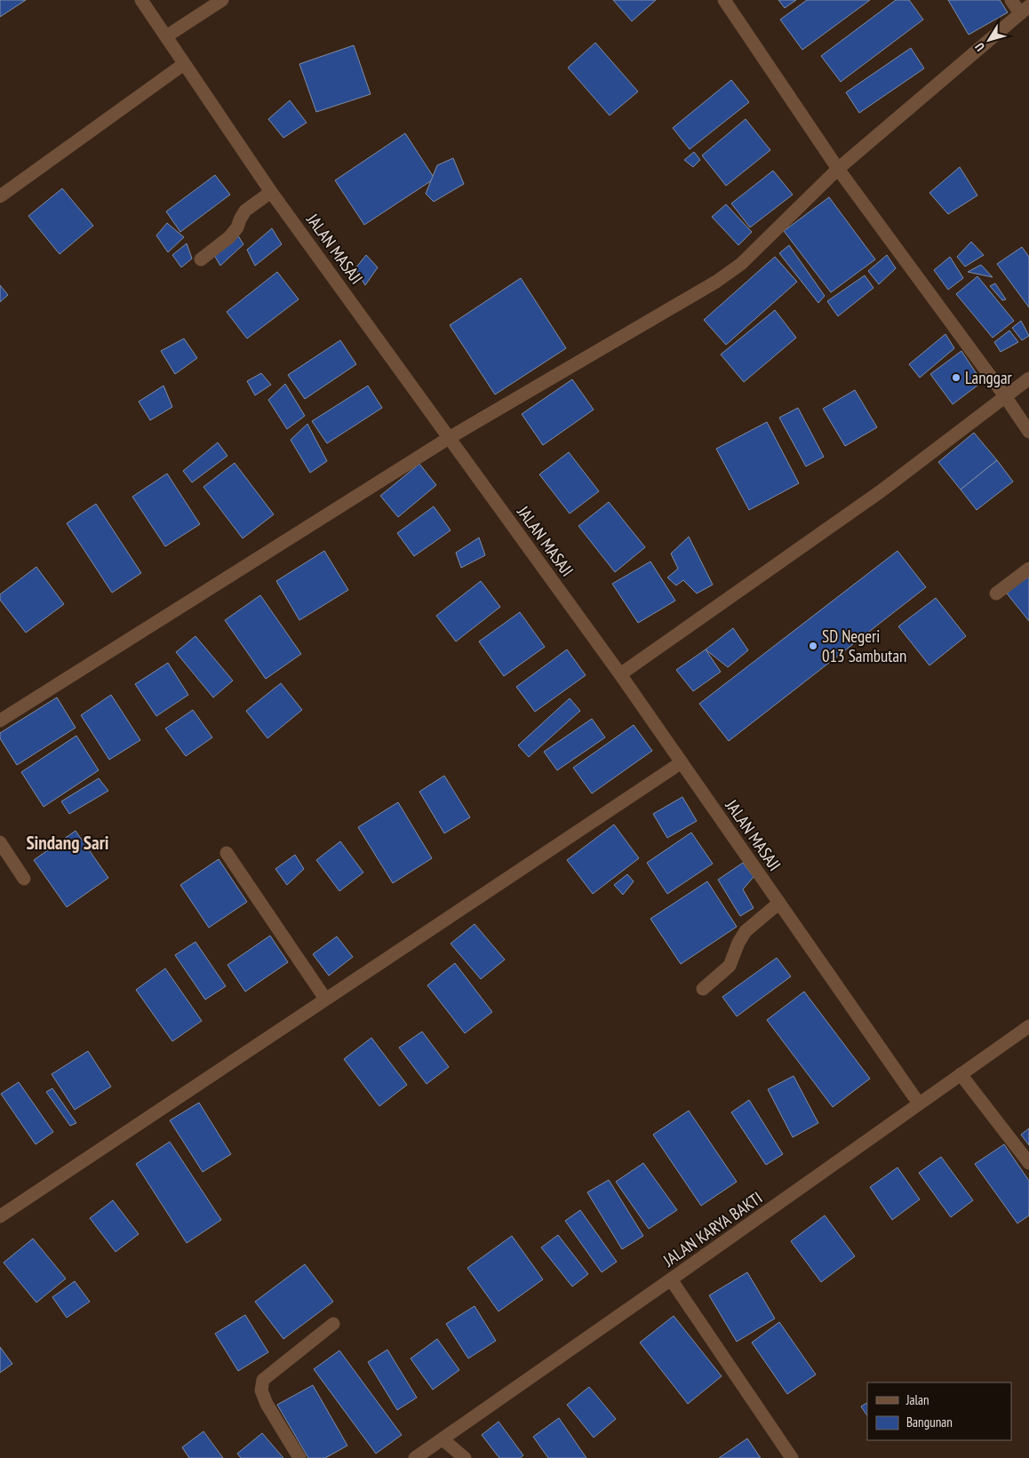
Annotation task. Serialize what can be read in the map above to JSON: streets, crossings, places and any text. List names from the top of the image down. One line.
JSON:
{"streets":{"street":["JALAN MASAJI","JALAN KARYA BAKTI"]},"crossings":[["JALAN MASAJI","JALAN KARYA BAKTI"]],"districts":["Sindang Sari"],"places":["Langgar","SD Negeri 013 Sambutan"],"legend":["Jalan","Bangunan"],"north":"bottom left"}
